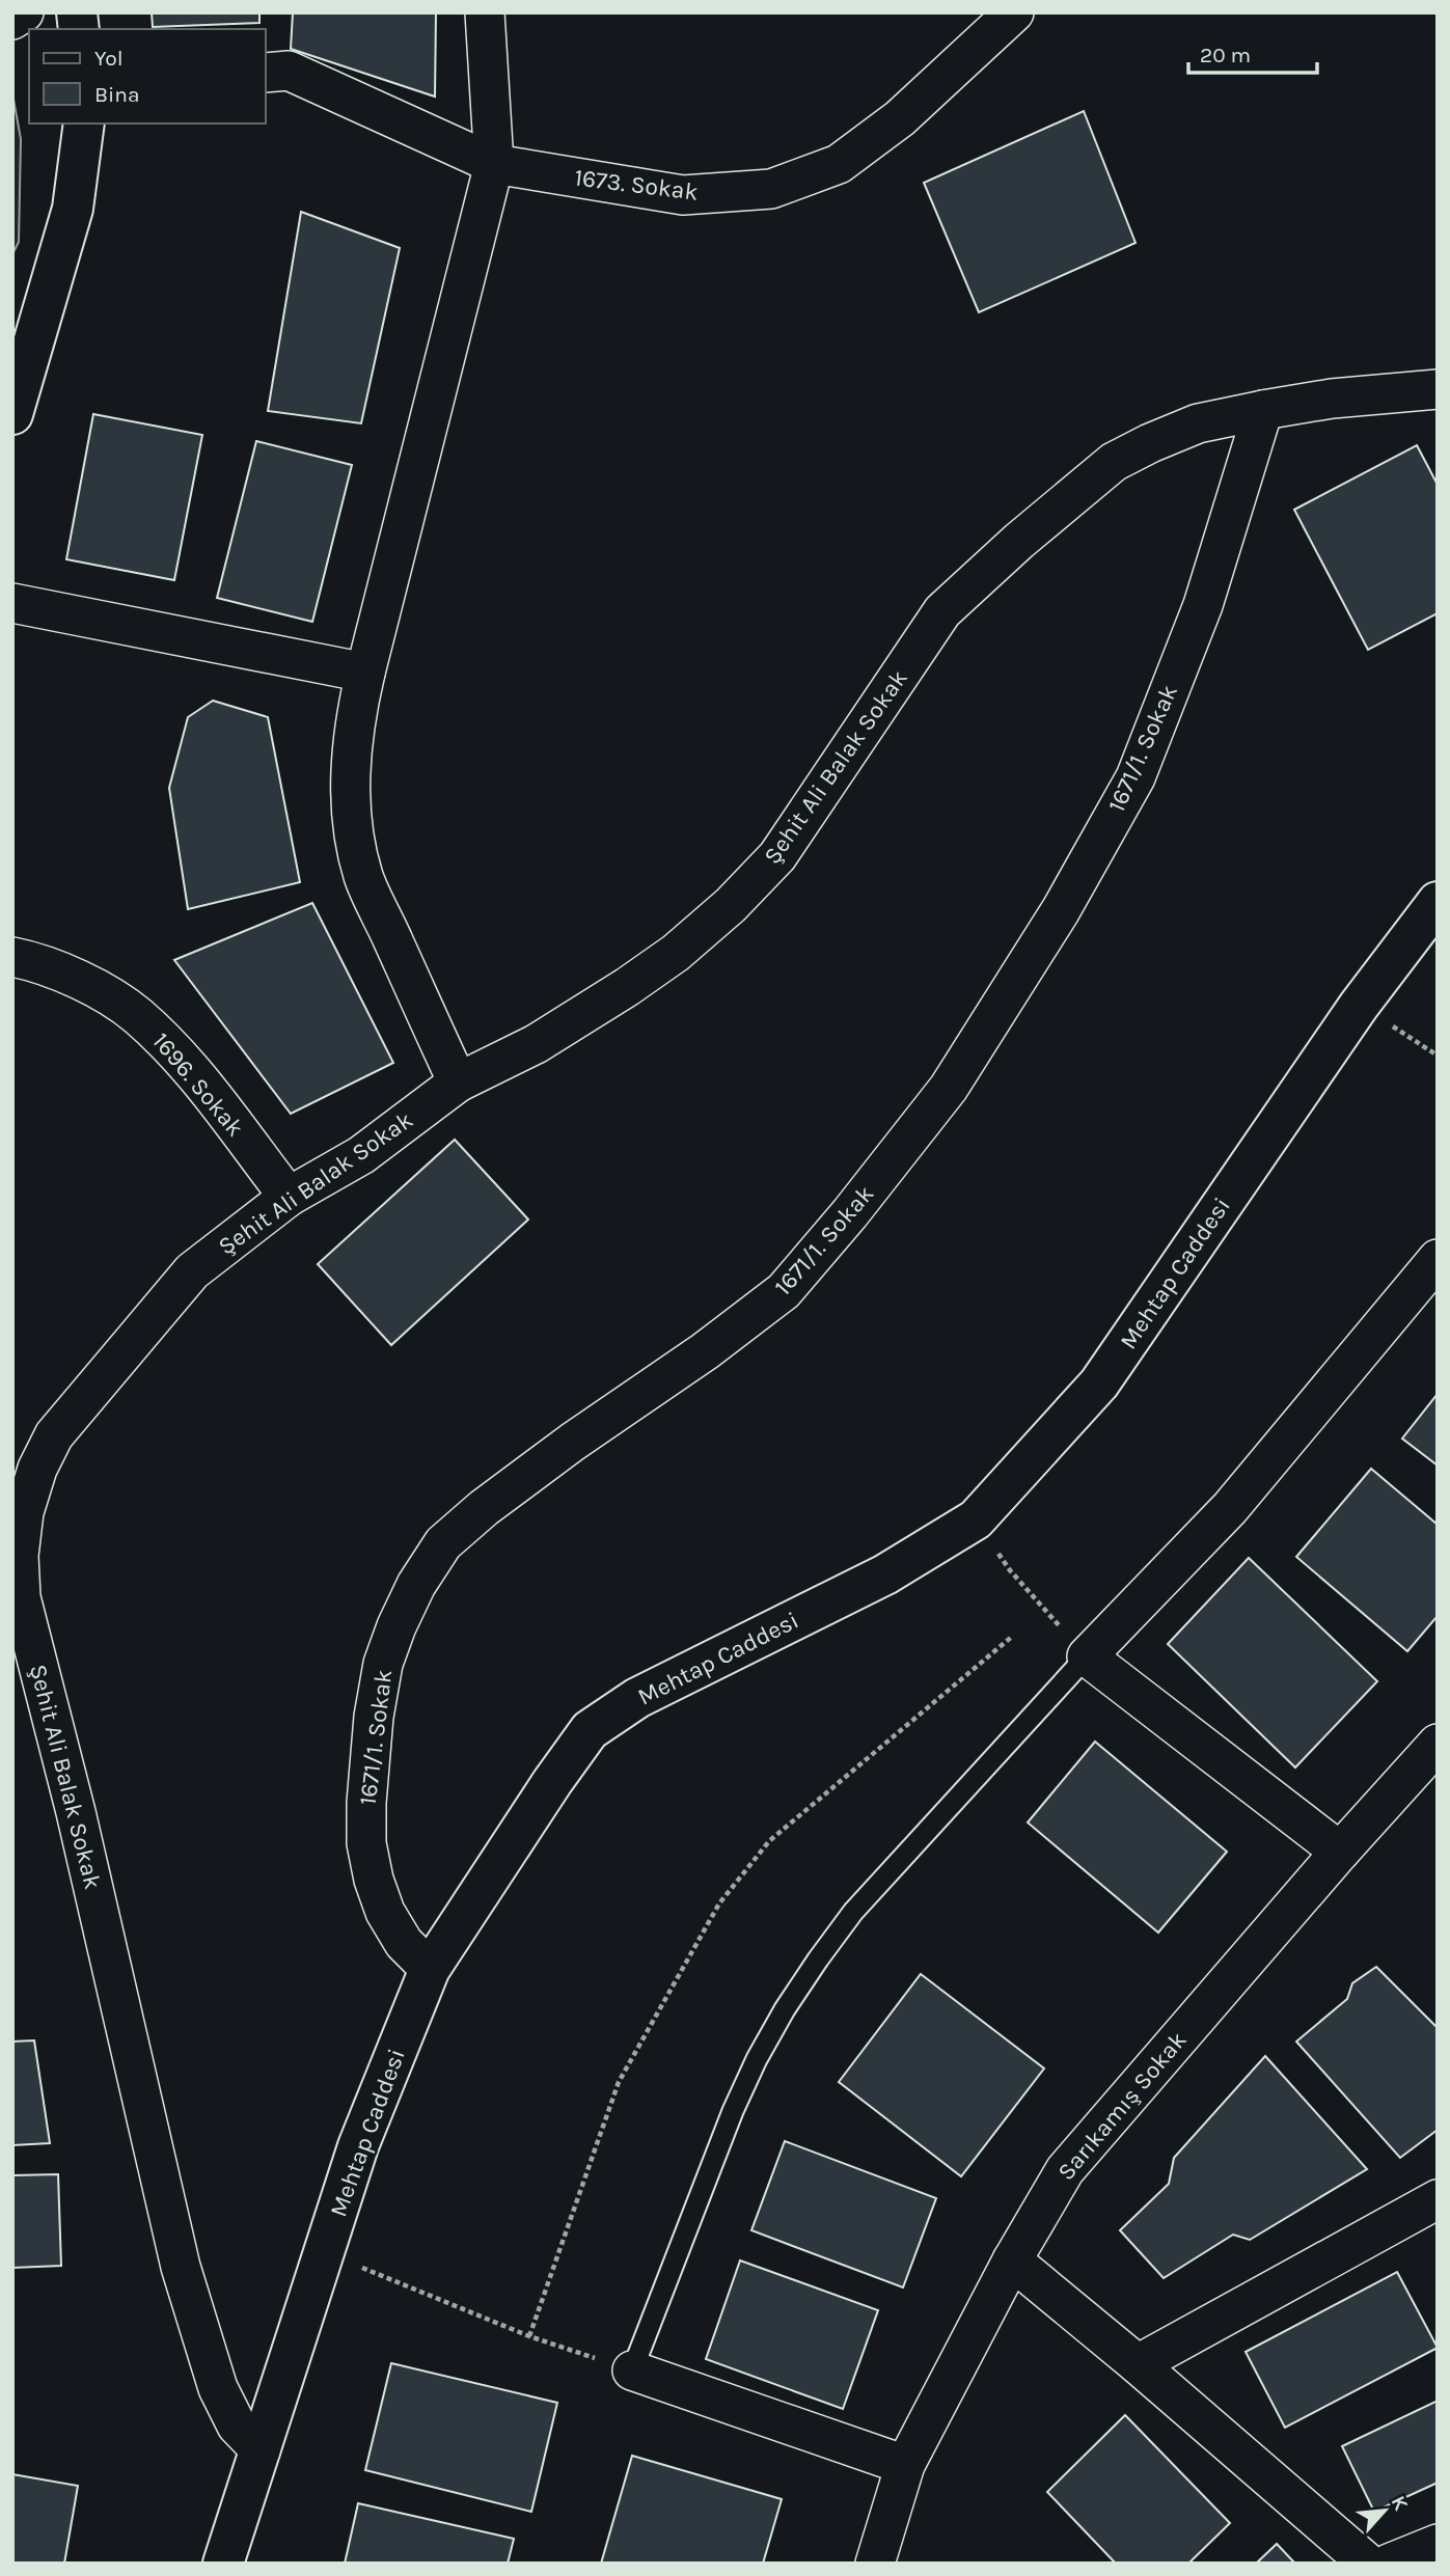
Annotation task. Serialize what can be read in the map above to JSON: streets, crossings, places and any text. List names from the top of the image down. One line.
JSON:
{"streets":{"main road":["Mehtap Caddesi"],"street":["1673. Sokak","1671/1. Sokak","Şehit Ali Balak Sokak","1696. Sokak","Sarıkamış Sokak"]},"crossings":[["1671/1. Sokak","Şehit Ali Balak Sokak"],["1671/1. Sokak","Mehtap Caddesi"],["Şehit Ali Balak Sokak","1696. Sokak"],["Şehit Ali Balak Sokak","Mehtap Caddesi"]],"legend":["Yol","Bina"],"scale_bar":"20 m","north":"top right"}
